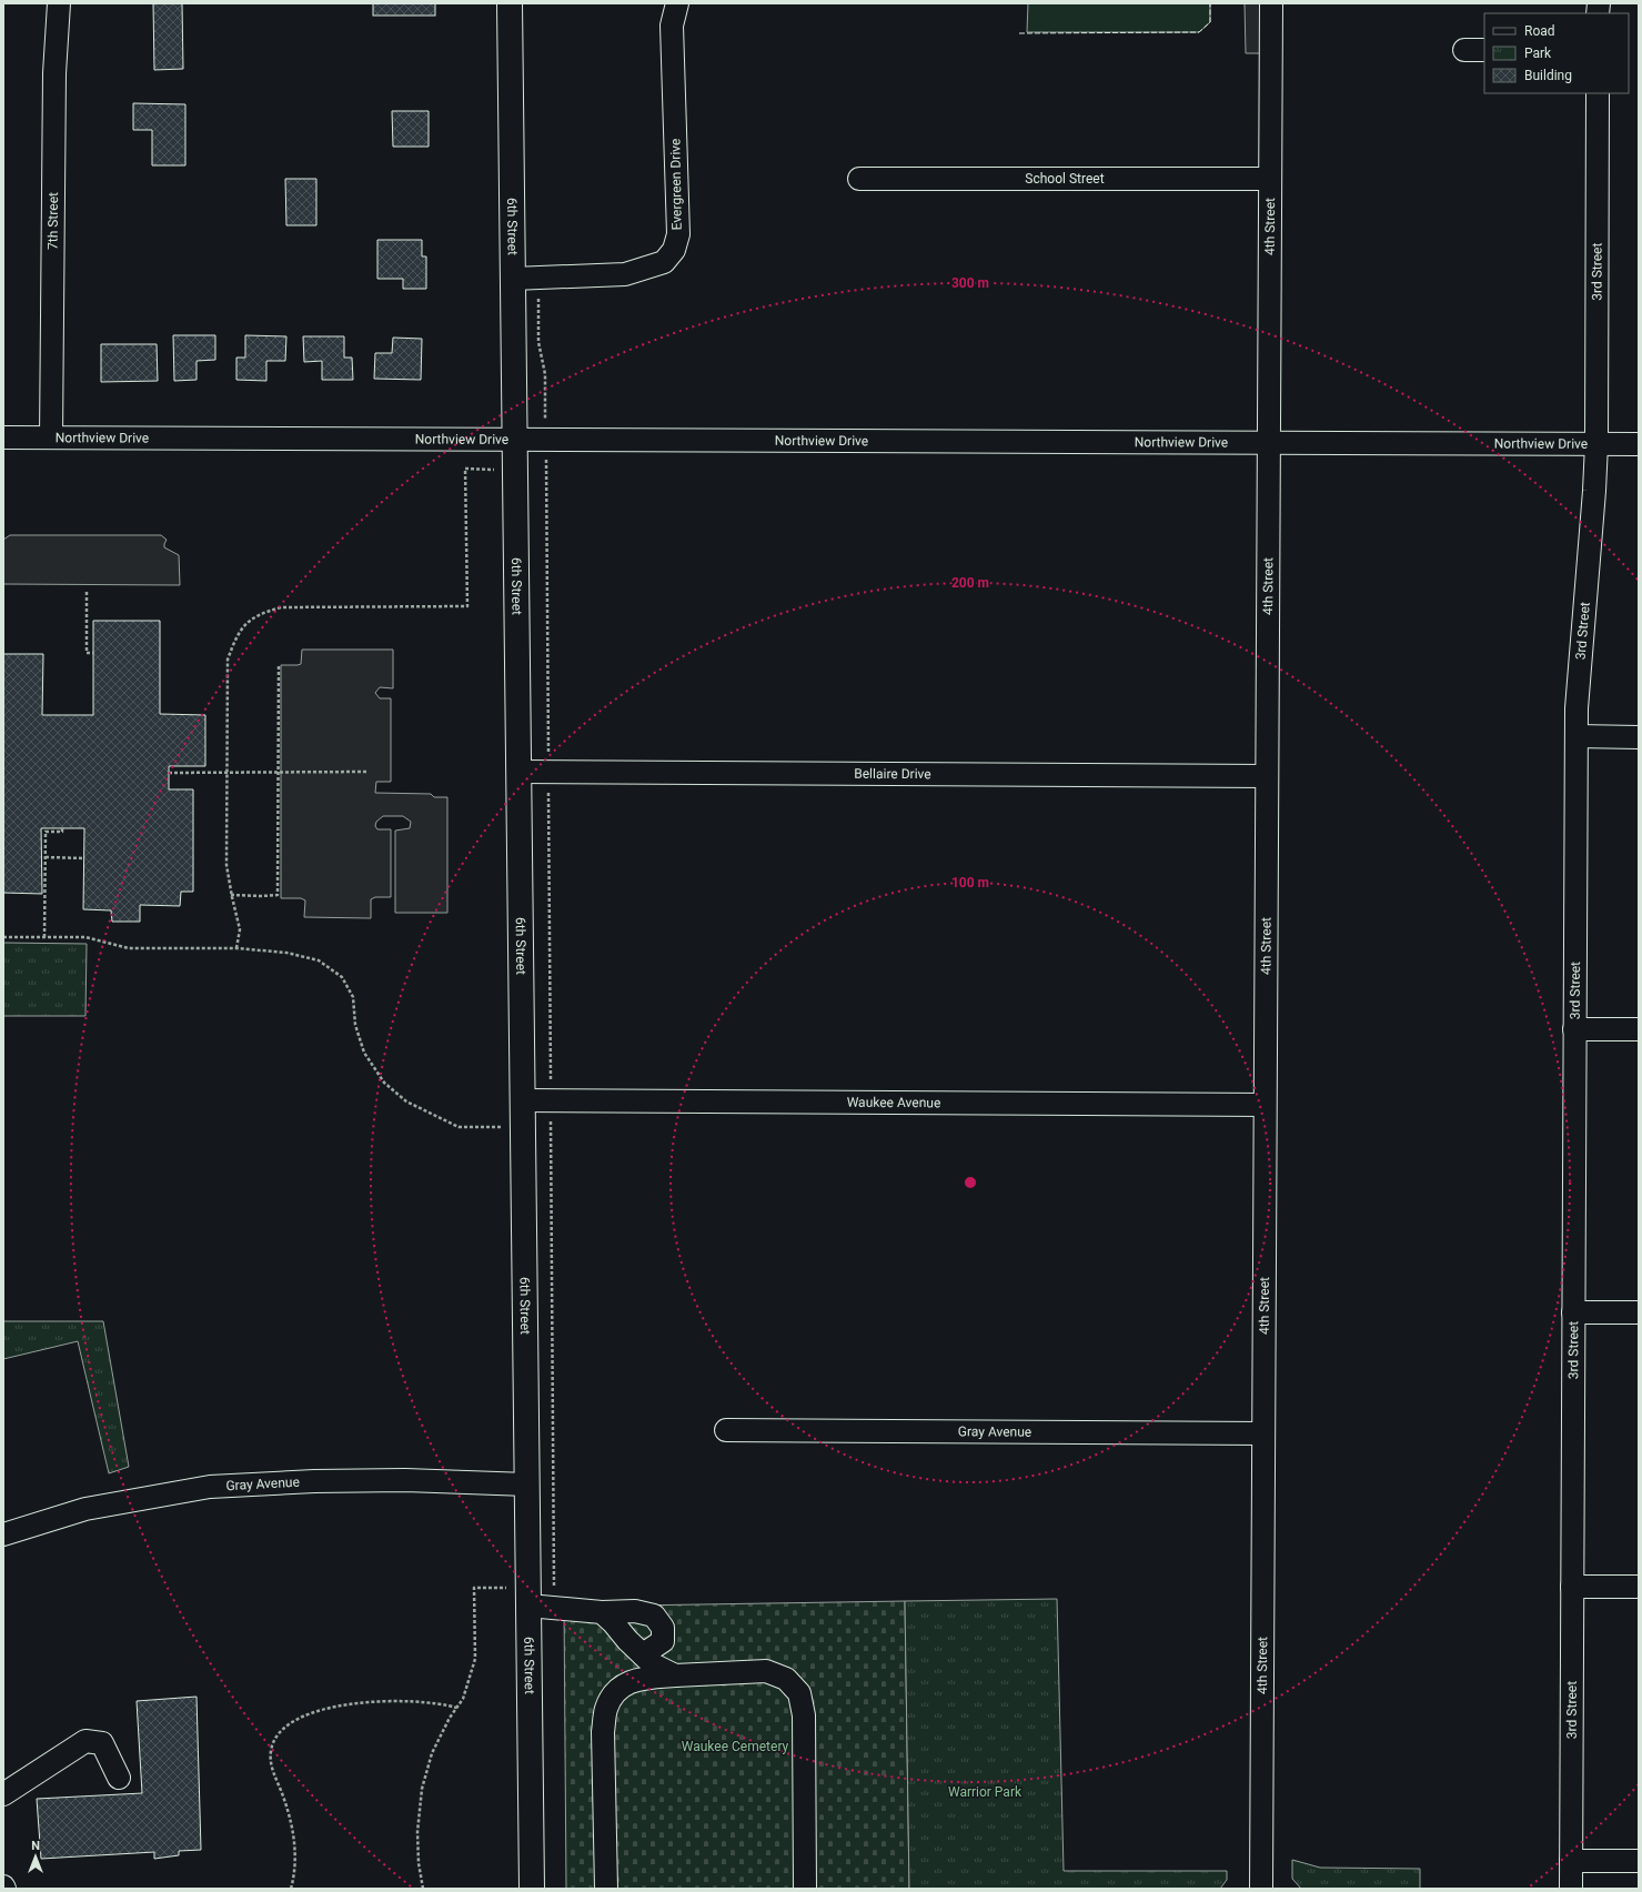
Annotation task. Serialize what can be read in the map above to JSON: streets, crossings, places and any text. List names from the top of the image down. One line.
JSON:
{"streets":{"main road":["6th Street"],"street":["School Street","Evergreen Drive","7th Street","4th Street","3rd Street","Northview Drive","Bellaire Drive","Waukee Avenue","Gray Avenue"]},"crossings":[["School Street","4th Street"],["Evergreen Drive","6th Street"],["7th Street","Northview Drive"],["6th Street","Northview Drive"],["6th Street","Bellaire Drive"],["6th Street","Waukee Avenue"],["6th Street","Gray Avenue"],["4th Street","Northview Drive"],["4th Street","Bellaire Drive"],["4th Street","Waukee Avenue"],["4th Street","Gray Avenue"],["3rd Street","Northview Drive"]],"parks":["Waukee Cemetery","Warrior Park"],"legend":["Road","Park","Building"],"north":"top","rings":["300 m","200 m","100 m"]}
